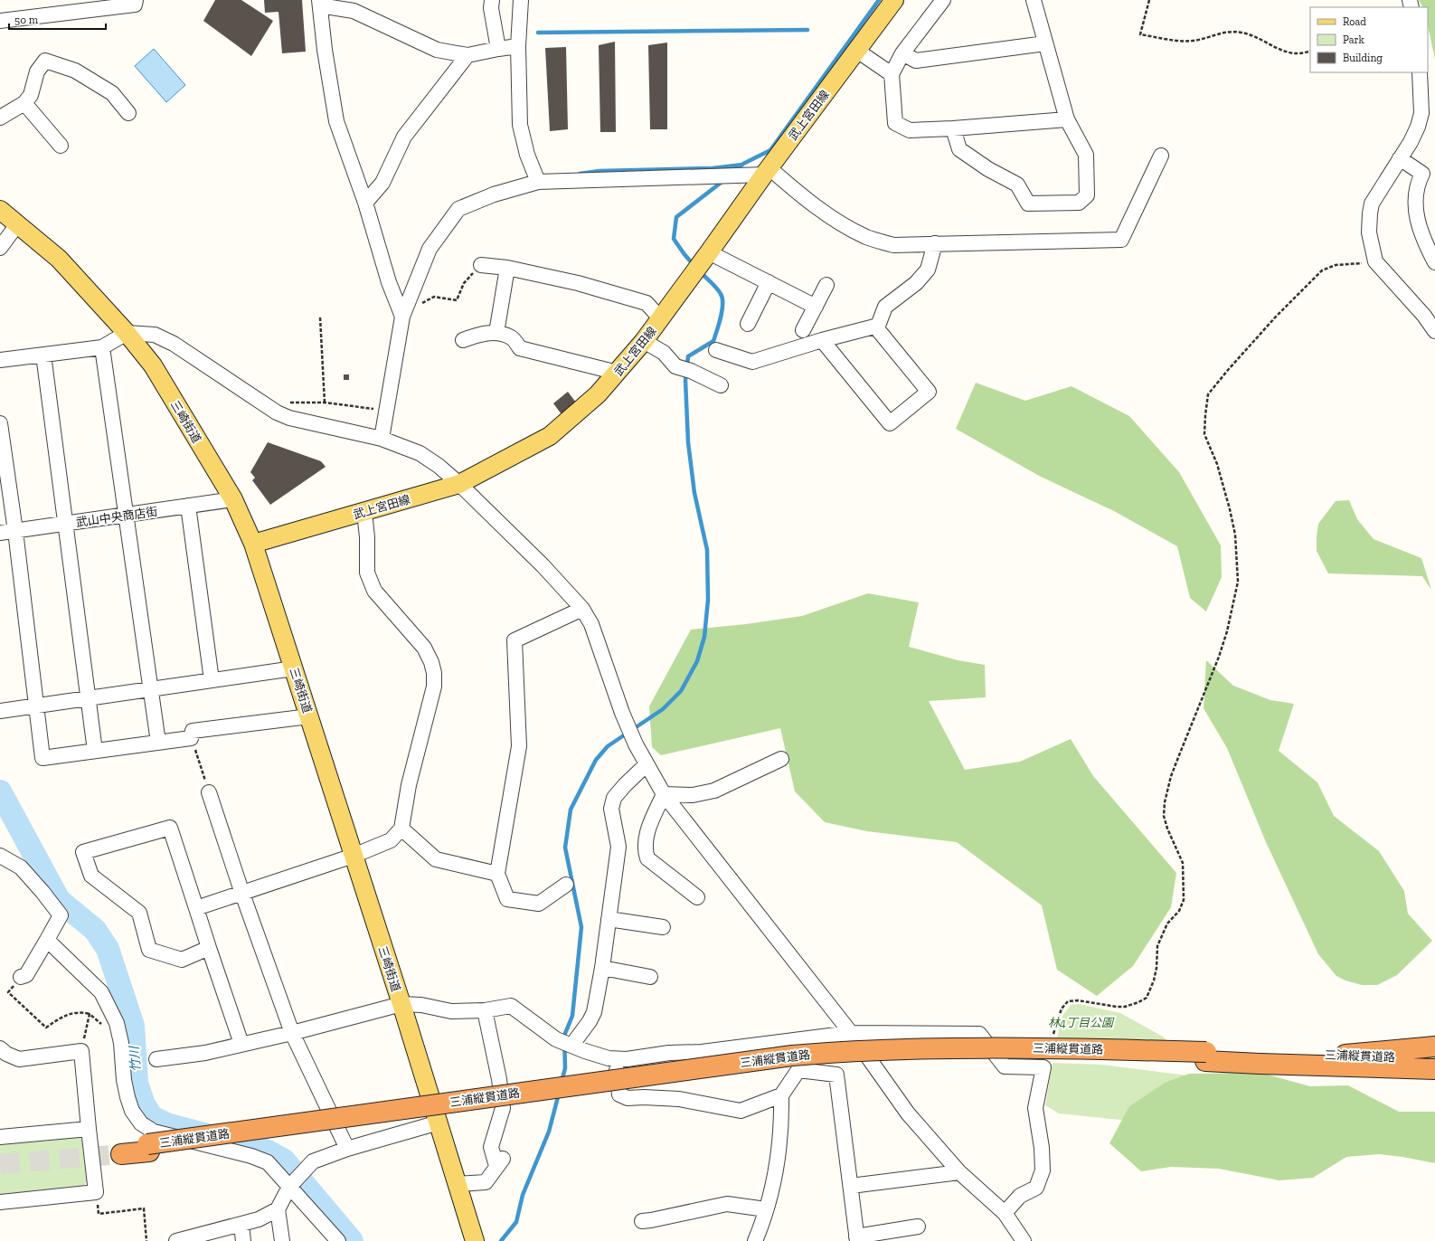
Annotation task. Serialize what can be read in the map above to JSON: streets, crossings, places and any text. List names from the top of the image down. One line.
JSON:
{"streets":{"highway":["三浦縦貫道路"],"main road":["武上宮田線","三崎街道"],"street":["武山中央商店街"]},"crossings":[["武上宮田線","三崎街道"],["三崎街道","武山中央商店街"]],"water":["竹川"],"parks":["林4丁目公園"],"legend":["Road","Park","Building"],"scale_bar":"50 m"}
